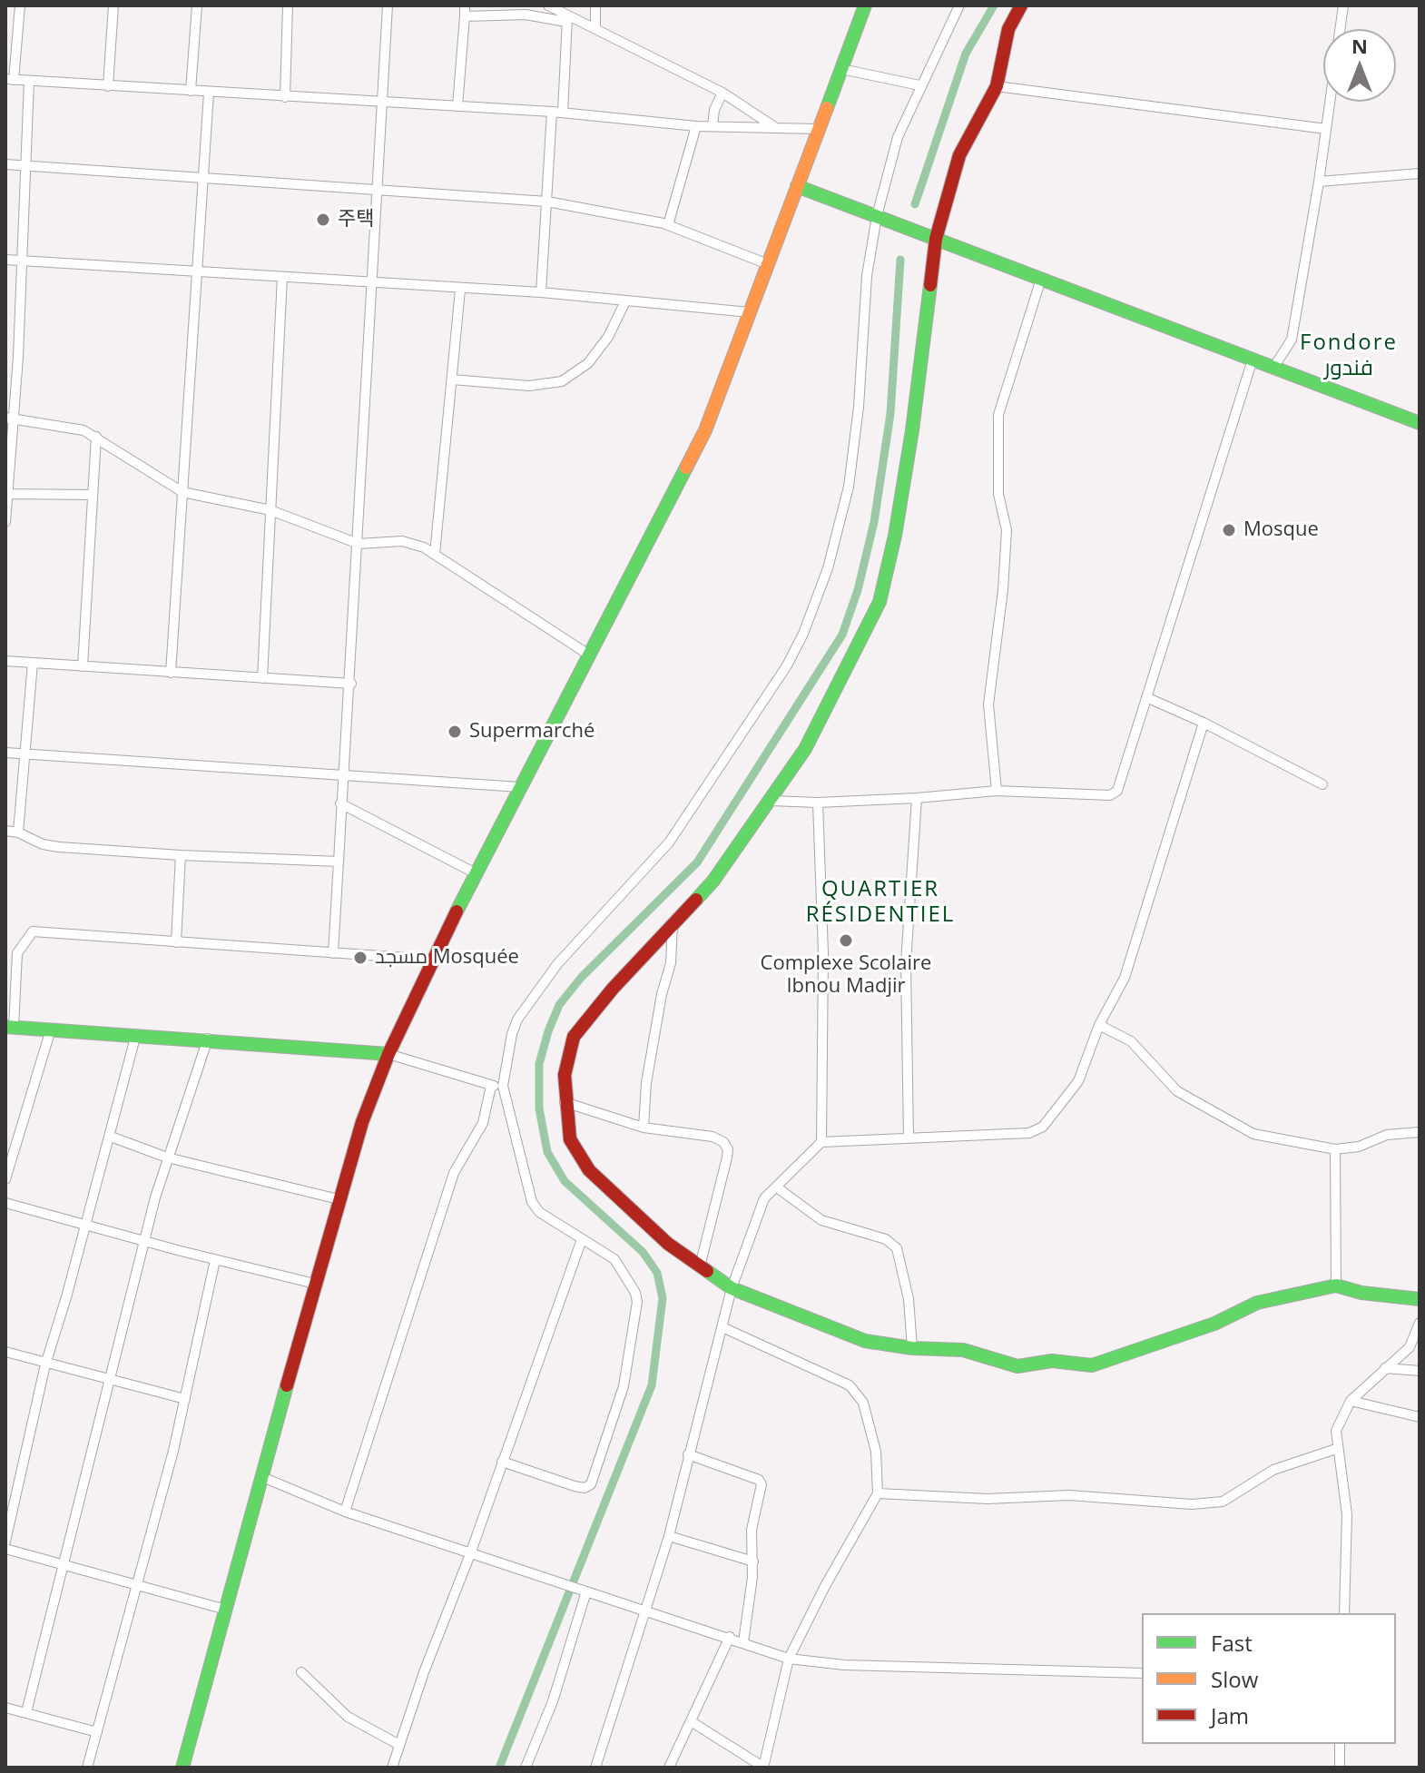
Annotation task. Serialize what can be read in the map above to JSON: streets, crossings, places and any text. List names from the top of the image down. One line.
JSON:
{"districts":["Fondore فندور","QUARTIER RÉSIDENTIEL"],"places":["주택","Mosque","Supermarché","Complexe Scolaire Ibnou Madjir","مسجد Mosquée"],"legend":["Fast","Slow","Jam"],"north":"top"}
